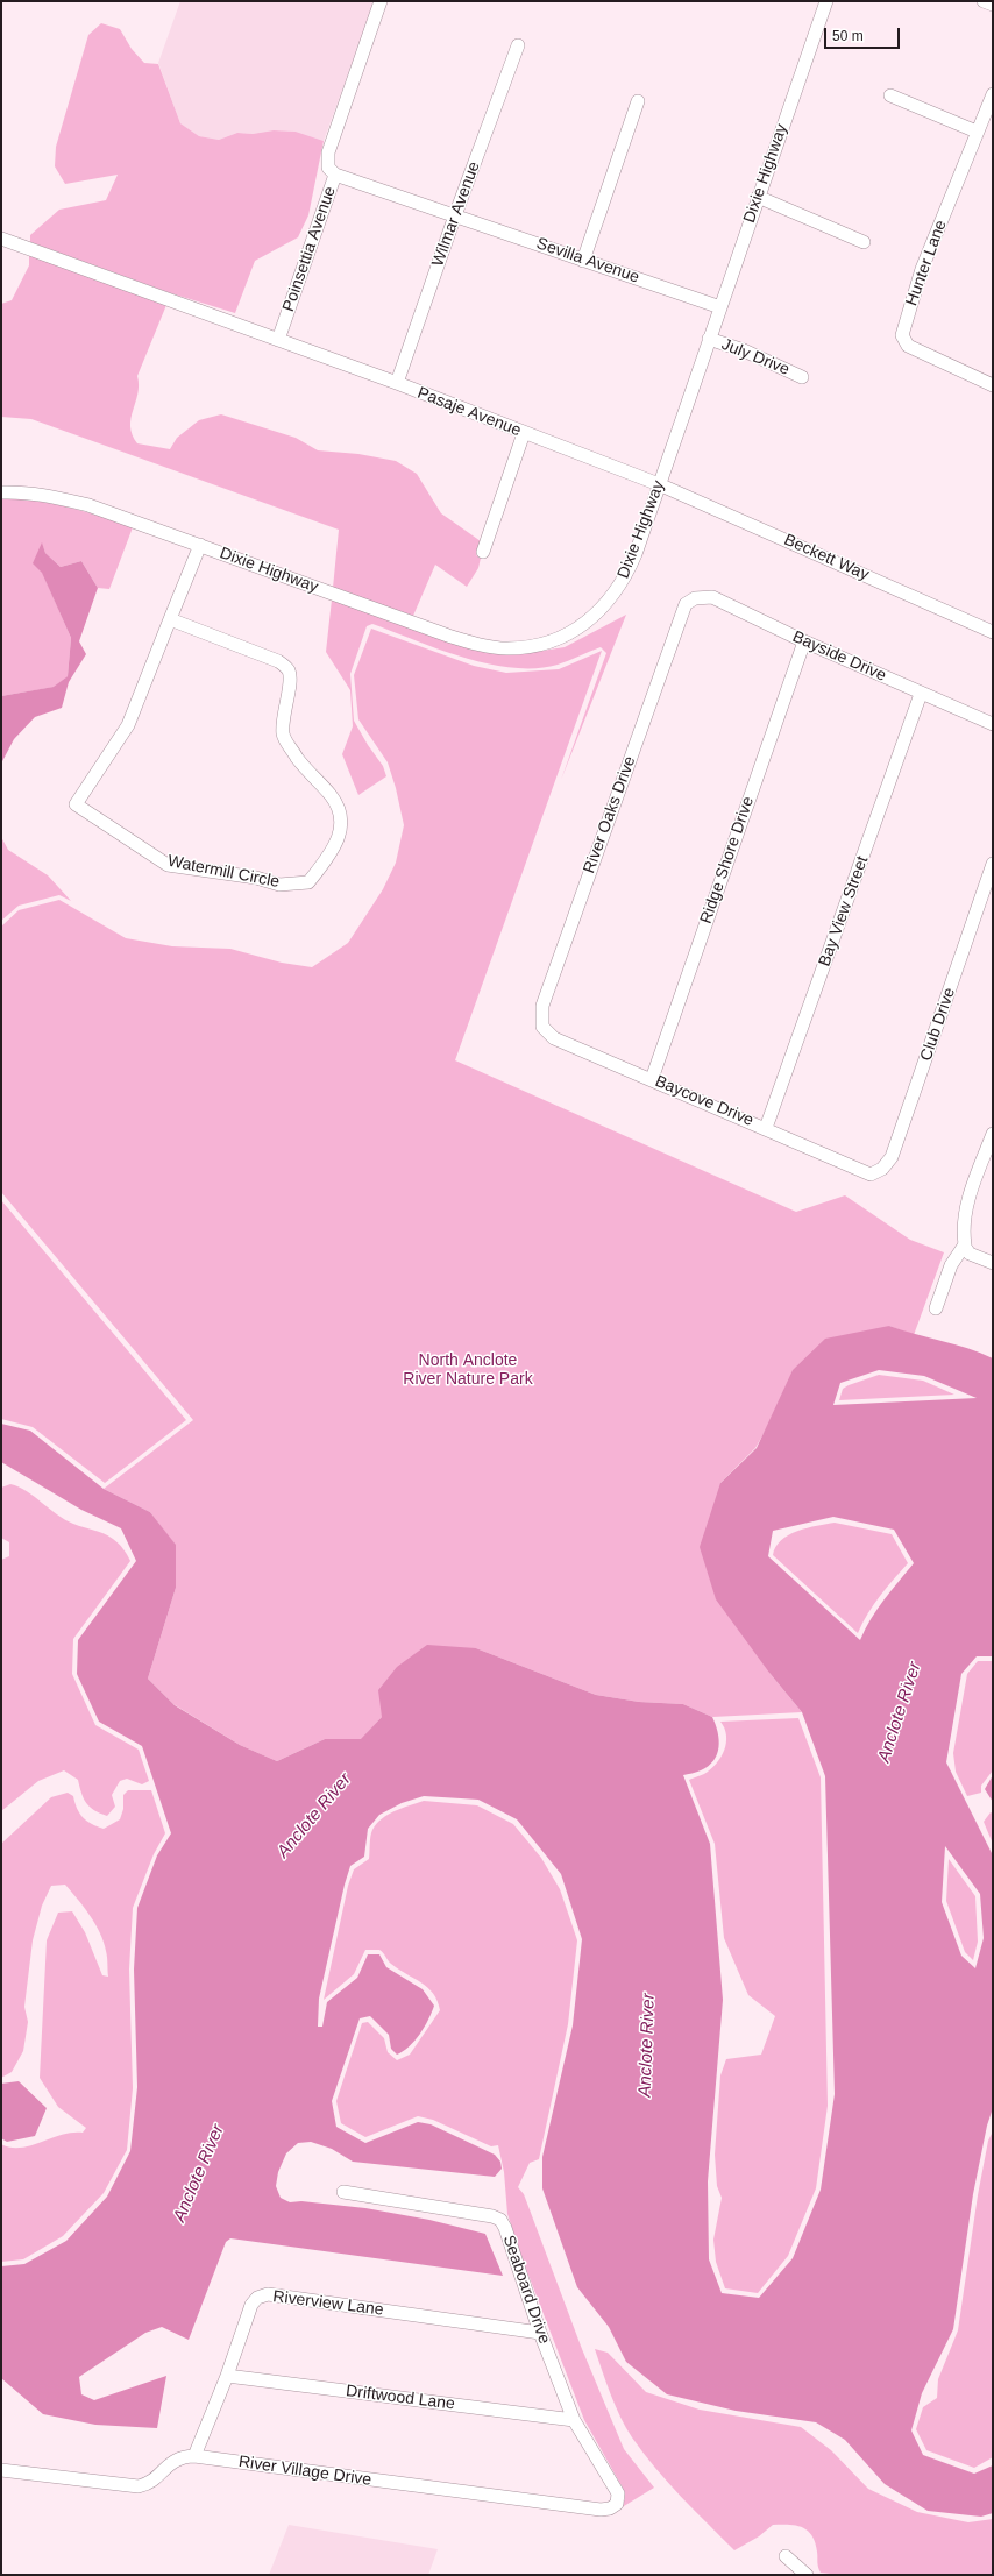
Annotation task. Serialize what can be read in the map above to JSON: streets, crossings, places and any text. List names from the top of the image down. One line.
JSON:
{"streets":{"street":["Dixie Highway","Wilmar Avenue","Poinsettia Avenue","Sevilla Avenue","Hunter Lane","July Drive","Pasaje Avenue","Beckett Way","Bayside Drive","River Oaks Drive","Ridge Shore Drive","Watermill Circle","Bay View Street","Club Drive","Baycove Drive","Seaboard Drive","Riverview Lane","Driftwood Lane","River Village Drive"]},"crossings":[["Dixie Highway","Sevilla Avenue"],["Dixie Highway","July Drive"],["Dixie Highway","Pasaje Avenue"],["Dixie Highway","Beckett Way"],["Dixie Highway","Watermill Circle"],["Wilmar Avenue","Sevilla Avenue"],["Wilmar Avenue","Pasaje Avenue"],["Poinsettia Avenue","Pasaje Avenue"],["Pasaje Avenue","Beckett Way"],["Bayside Drive","River Oaks Drive"],["Bayside Drive","Ridge Shore Drive"],["Bayside Drive","Bay View Street"],["River Oaks Drive","Baycove Drive"],["Ridge Shore Drive","Baycove Drive"],["Bay View Street","Baycove Drive"],["Club Drive","Baycove Drive"],["Seaboard Drive","Riverview Lane"],["Seaboard Drive","Driftwood Lane"],["Seaboard Drive","River Village Drive"],["Riverview Lane","Driftwood Lane"],["Riverview Lane","River Village Drive"]],"water":["Anclote River"],"parks":["North Anclote River Nature Park"],"scale_bar":"50 m"}
